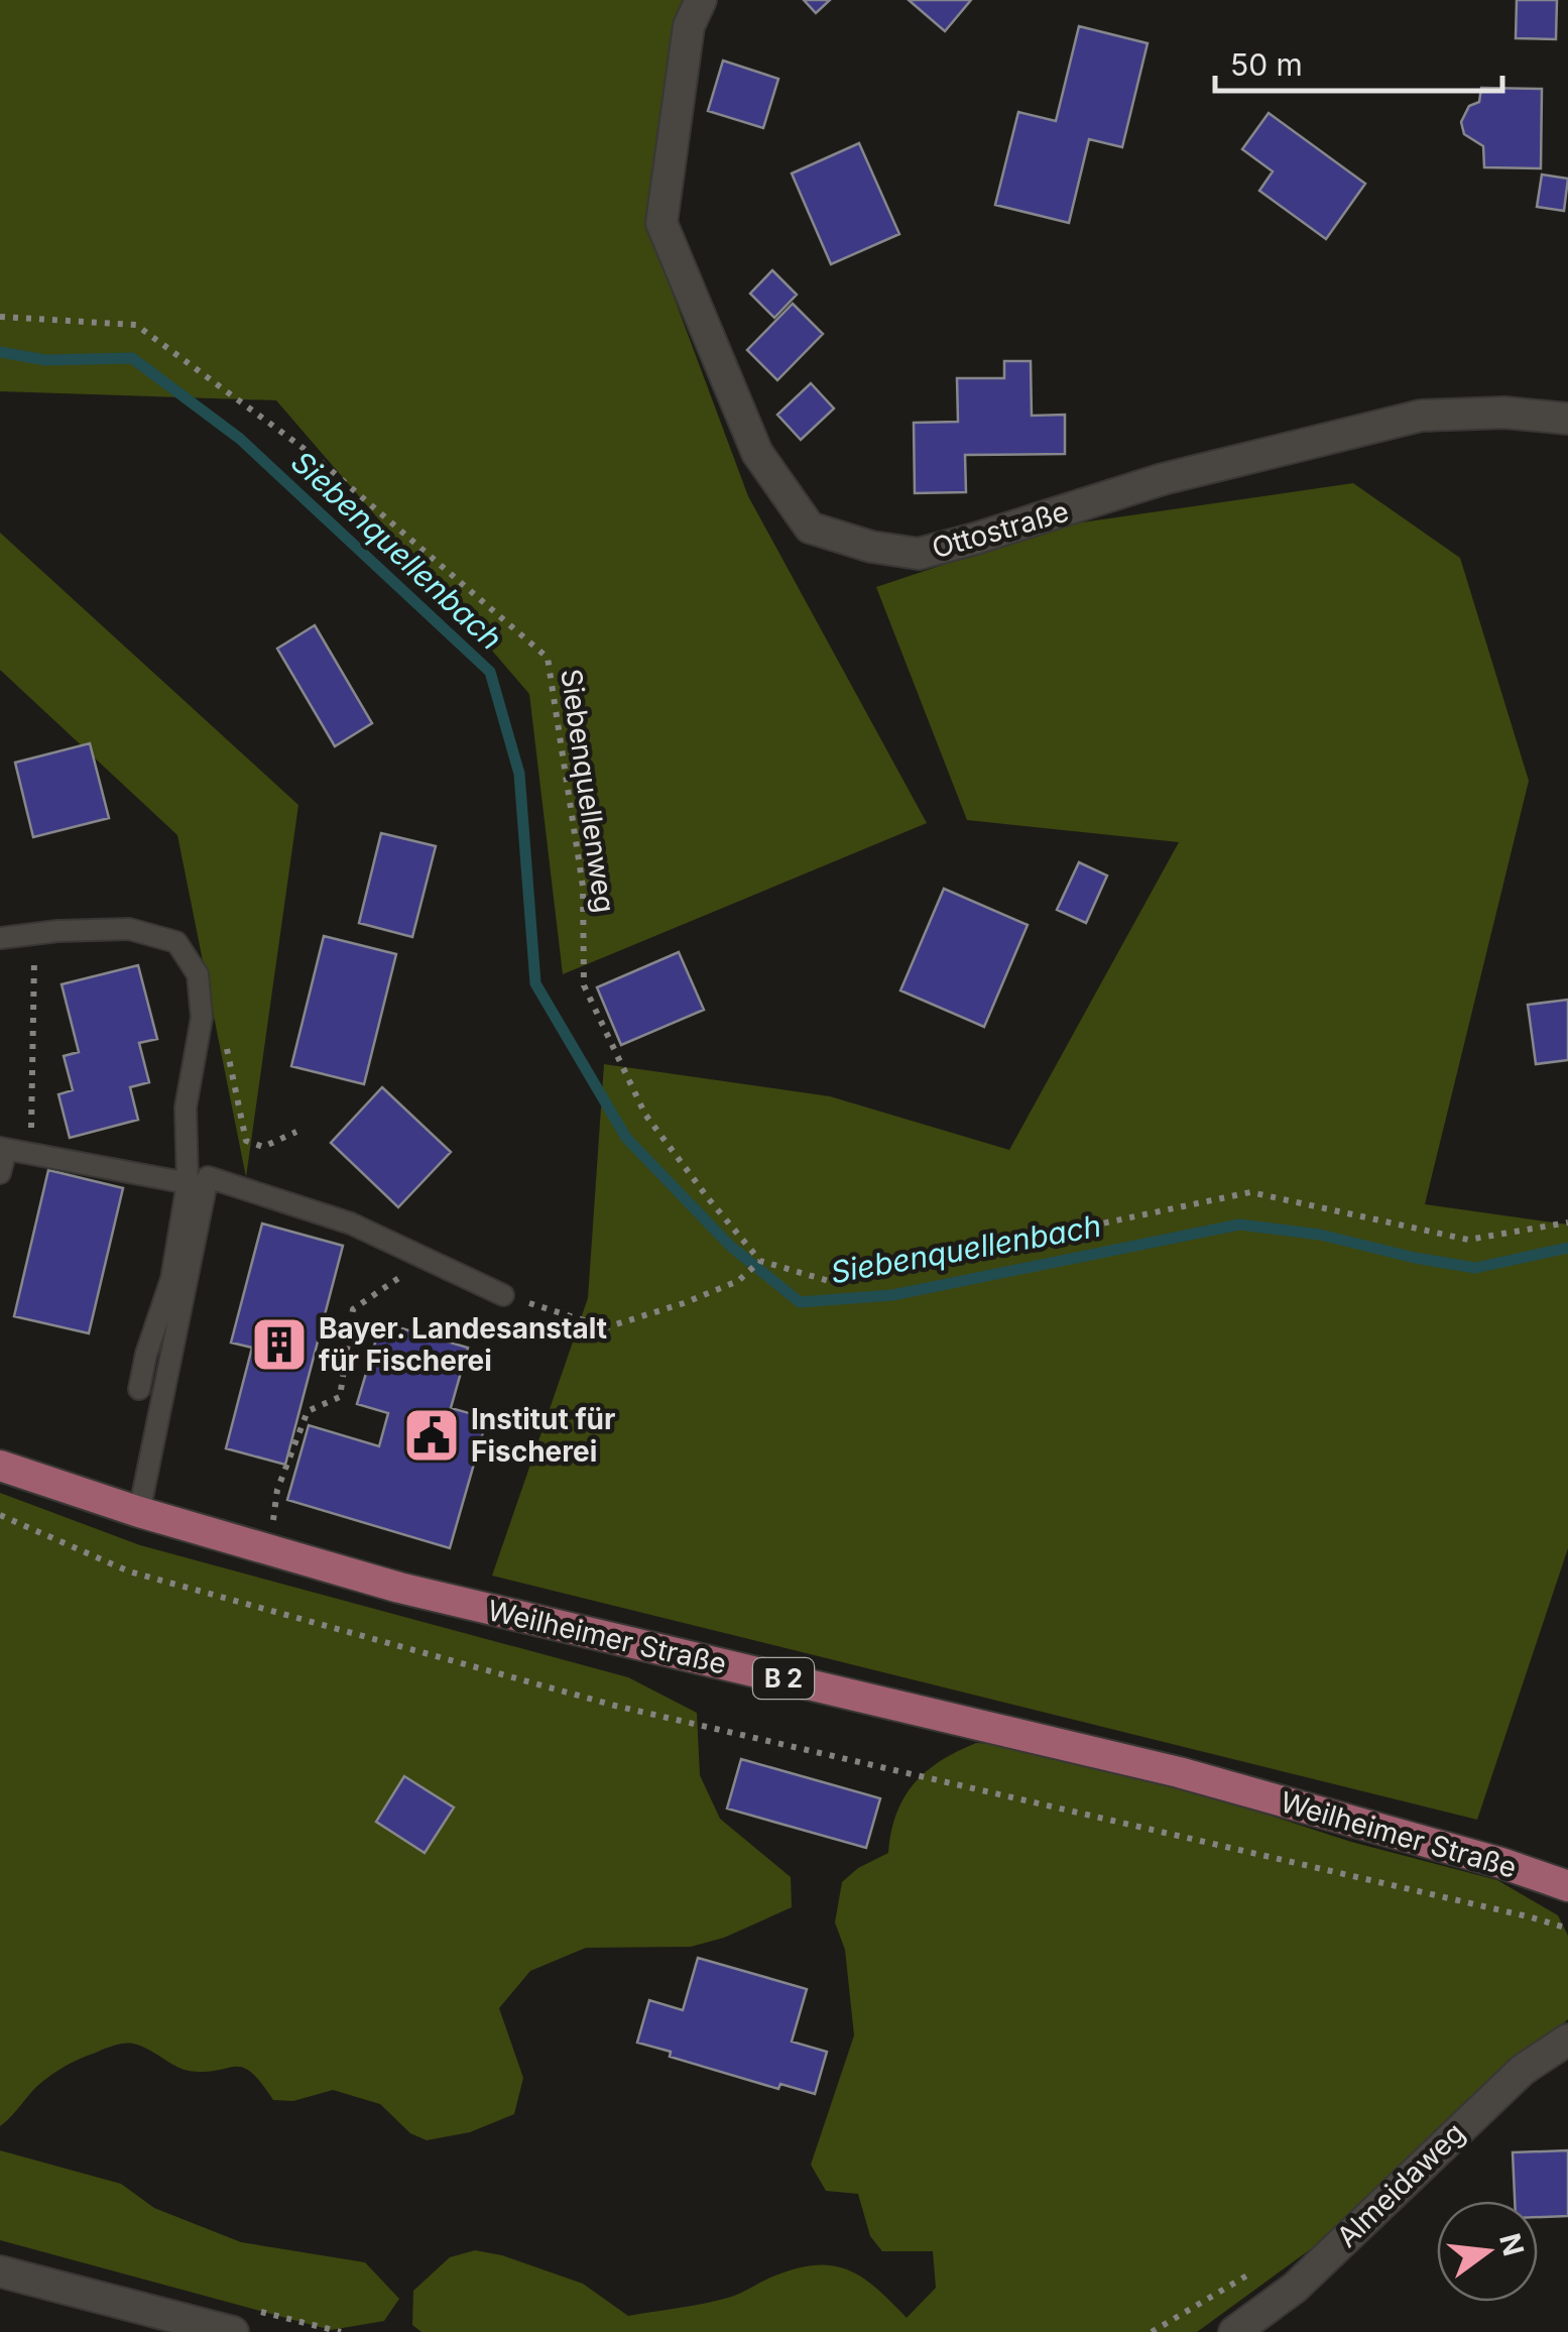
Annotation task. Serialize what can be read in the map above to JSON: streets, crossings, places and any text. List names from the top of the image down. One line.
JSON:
{"streets":{"main road":["Weilheimer Straße","B 2"],"street":["Ottostraße","Almeidaweg"],"path":["Siebenquellenweg"]},"water":["Siebenquellenbach"],"places":{"building":["Bayer. Landesanstalt für Fischerei"],"public building":["Institut für Fischerei"]},"scale_bar":"50 m","north":"right"}
